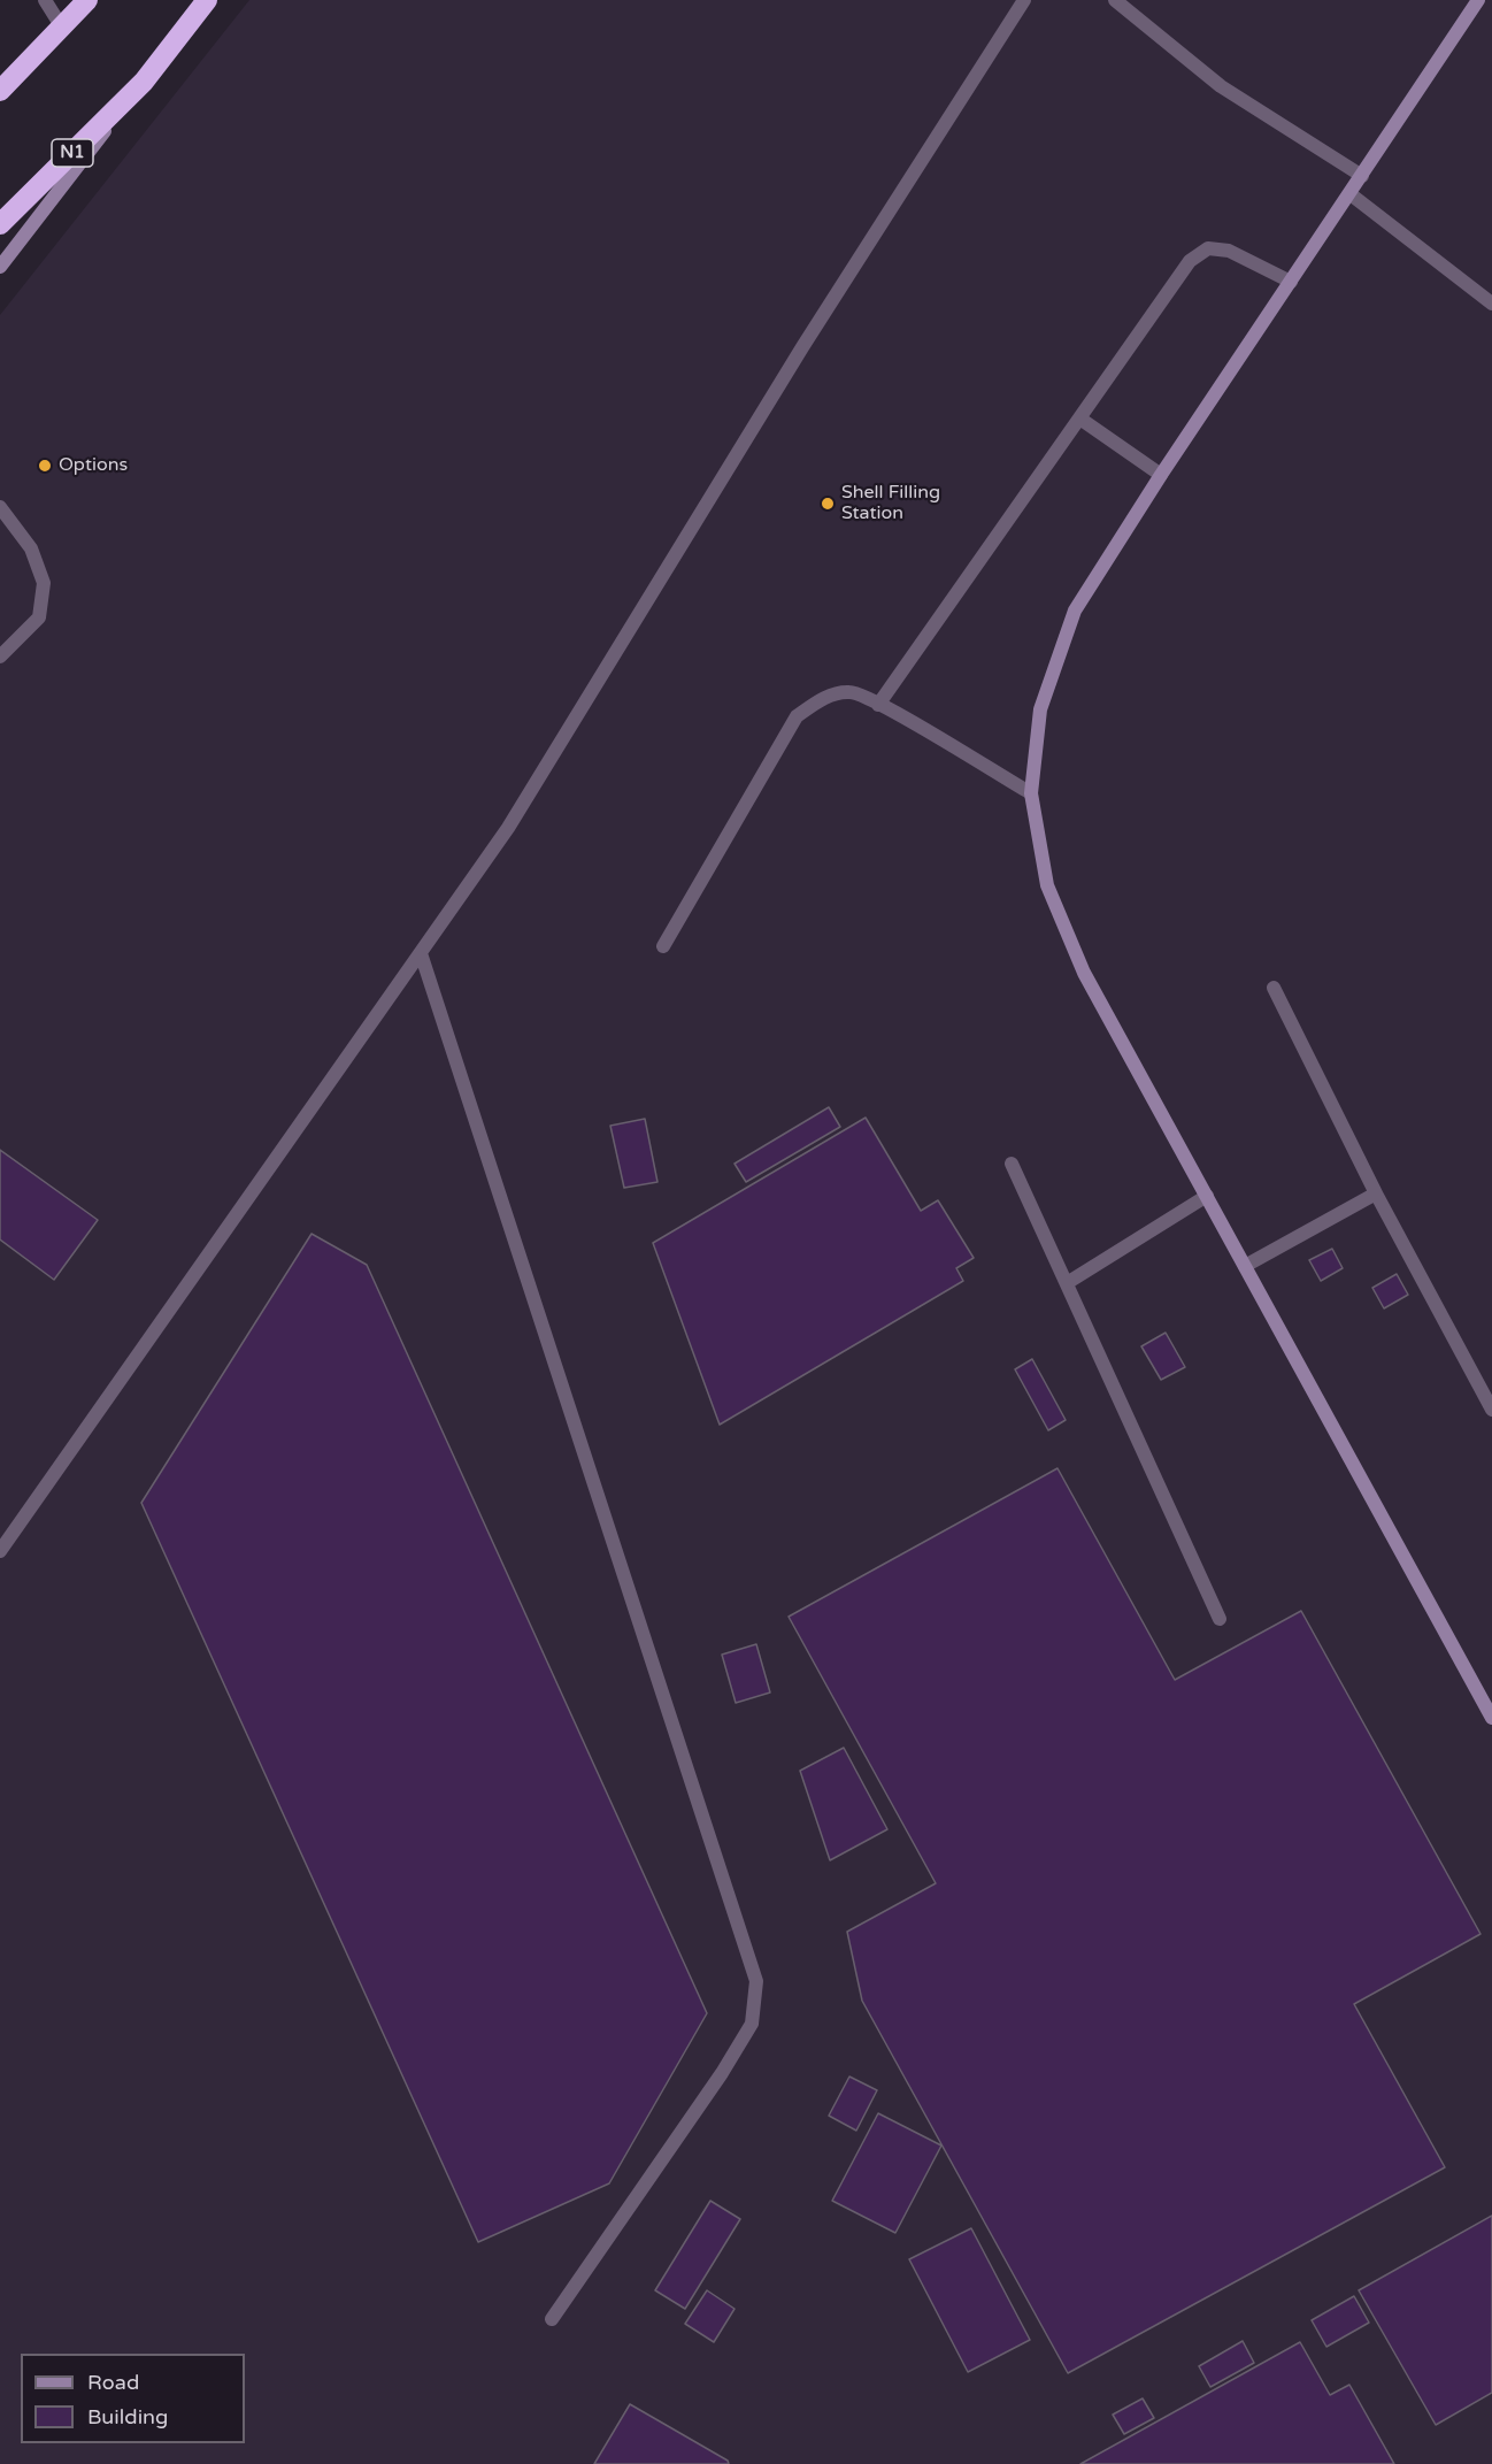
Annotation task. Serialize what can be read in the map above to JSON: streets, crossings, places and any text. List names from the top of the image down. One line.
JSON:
{"streets":{"highway":["N1"]},"places":["Options","Shell Filling Station"],"legend":["Road","Building"]}
